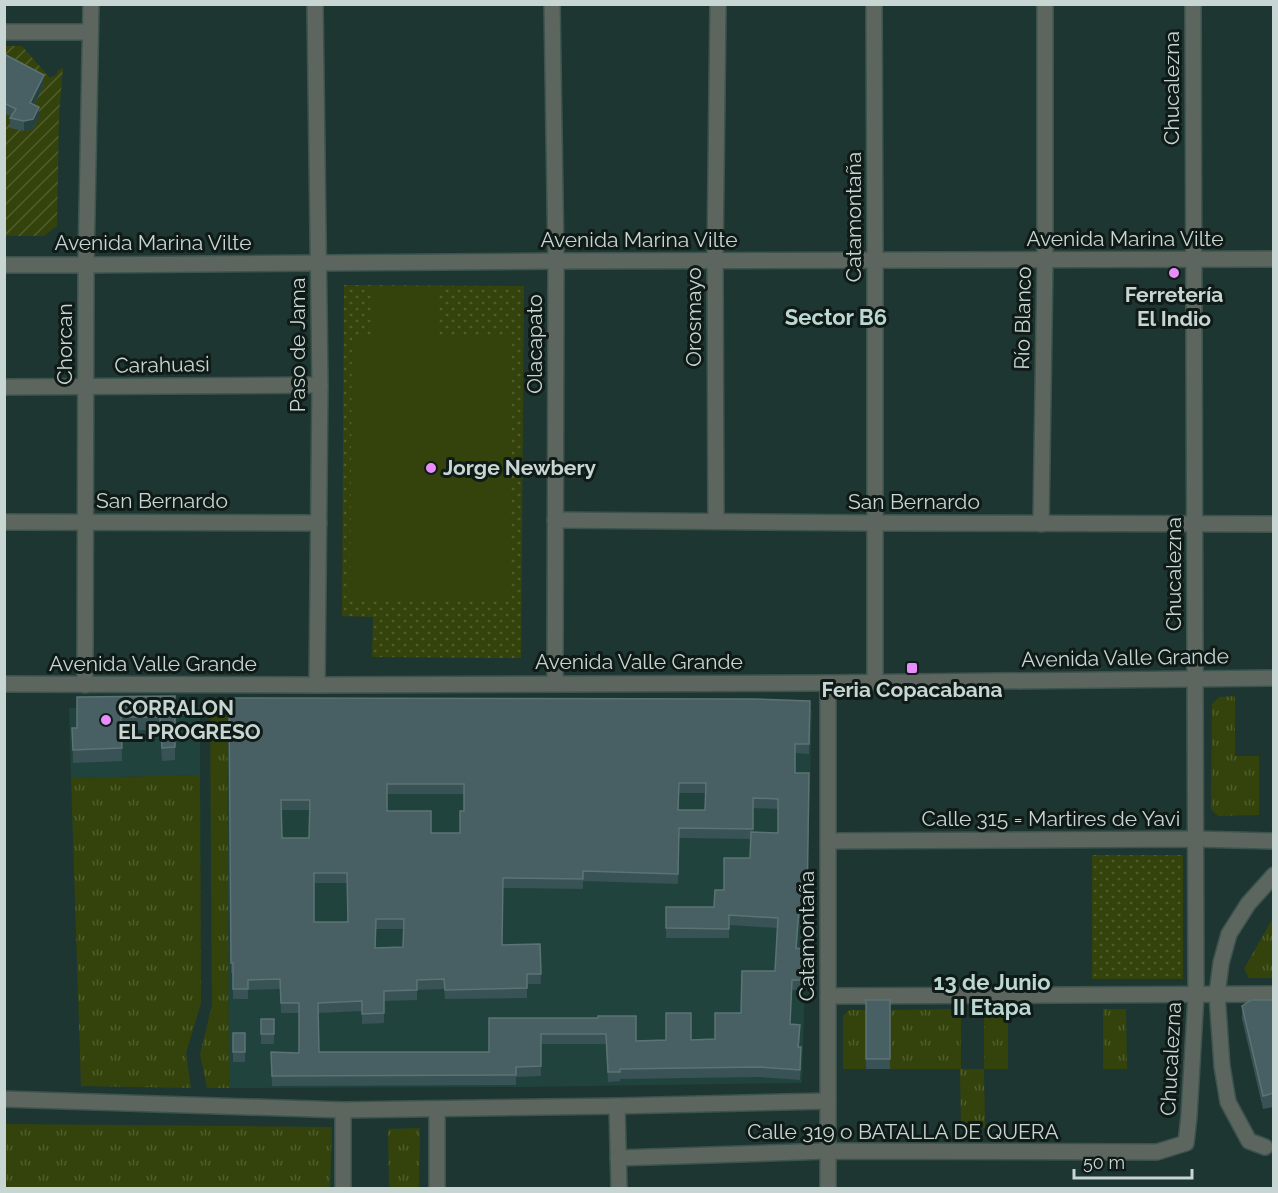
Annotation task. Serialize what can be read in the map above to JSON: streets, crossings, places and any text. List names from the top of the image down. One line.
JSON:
{"streets":{"street":["Chucalezna","Catamontaña","Avenida Marina Vilte","Orosmayo","Río Blanco","Chorcan","Olacapato","Paso de Jama","Carahuasi","San Bernardo","Avenida Valle Grande","Calle 315 = Martires de Yavi","Calle 319 o BATALLA DE QUERA"]},"crossings":[["Chucalezna","Avenida Marina Vilte"],["Chucalezna","San Bernardo"],["Chucalezna","Avenida Valle Grande"],["Chucalezna","Calle 315 = Martires de Yavi"],["Chucalezna","Calle 319 o BATALLA DE QUERA"],["Catamontaña","Avenida Marina Vilte"],["Catamontaña","San Bernardo"],["Catamontaña","Avenida Valle Grande"],["Catamontaña","Calle 315 = Martires de Yavi"],["Catamontaña","Calle 319 o BATALLA DE QUERA"],["Avenida Marina Vilte","Orosmayo"],["Avenida Marina Vilte","Río Blanco"],["Avenida Marina Vilte","Chorcan"],["Avenida Marina Vilte","Olacapato"],["Avenida Marina Vilte","Paso de Jama"],["Orosmayo","San Bernardo"],["Río Blanco","San Bernardo"],["Chorcan","Carahuasi"],["Chorcan","San Bernardo"],["Chorcan","Avenida Valle Grande"],["Olacapato","San Bernardo"],["Olacapato","Avenida Valle Grande"],["Paso de Jama","Carahuasi"],["Paso de Jama","San Bernardo"],["Paso de Jama","Avenida Valle Grande"]],"districts":["Sector B6","13 de Junio II Etapa"],"places":{"other":["Ferretería El Indio","Jorge Newbery","CORRALON EL PROGRESO"],"transit":["Feria Copacabana"]},"scale_bar":"50 m"}
